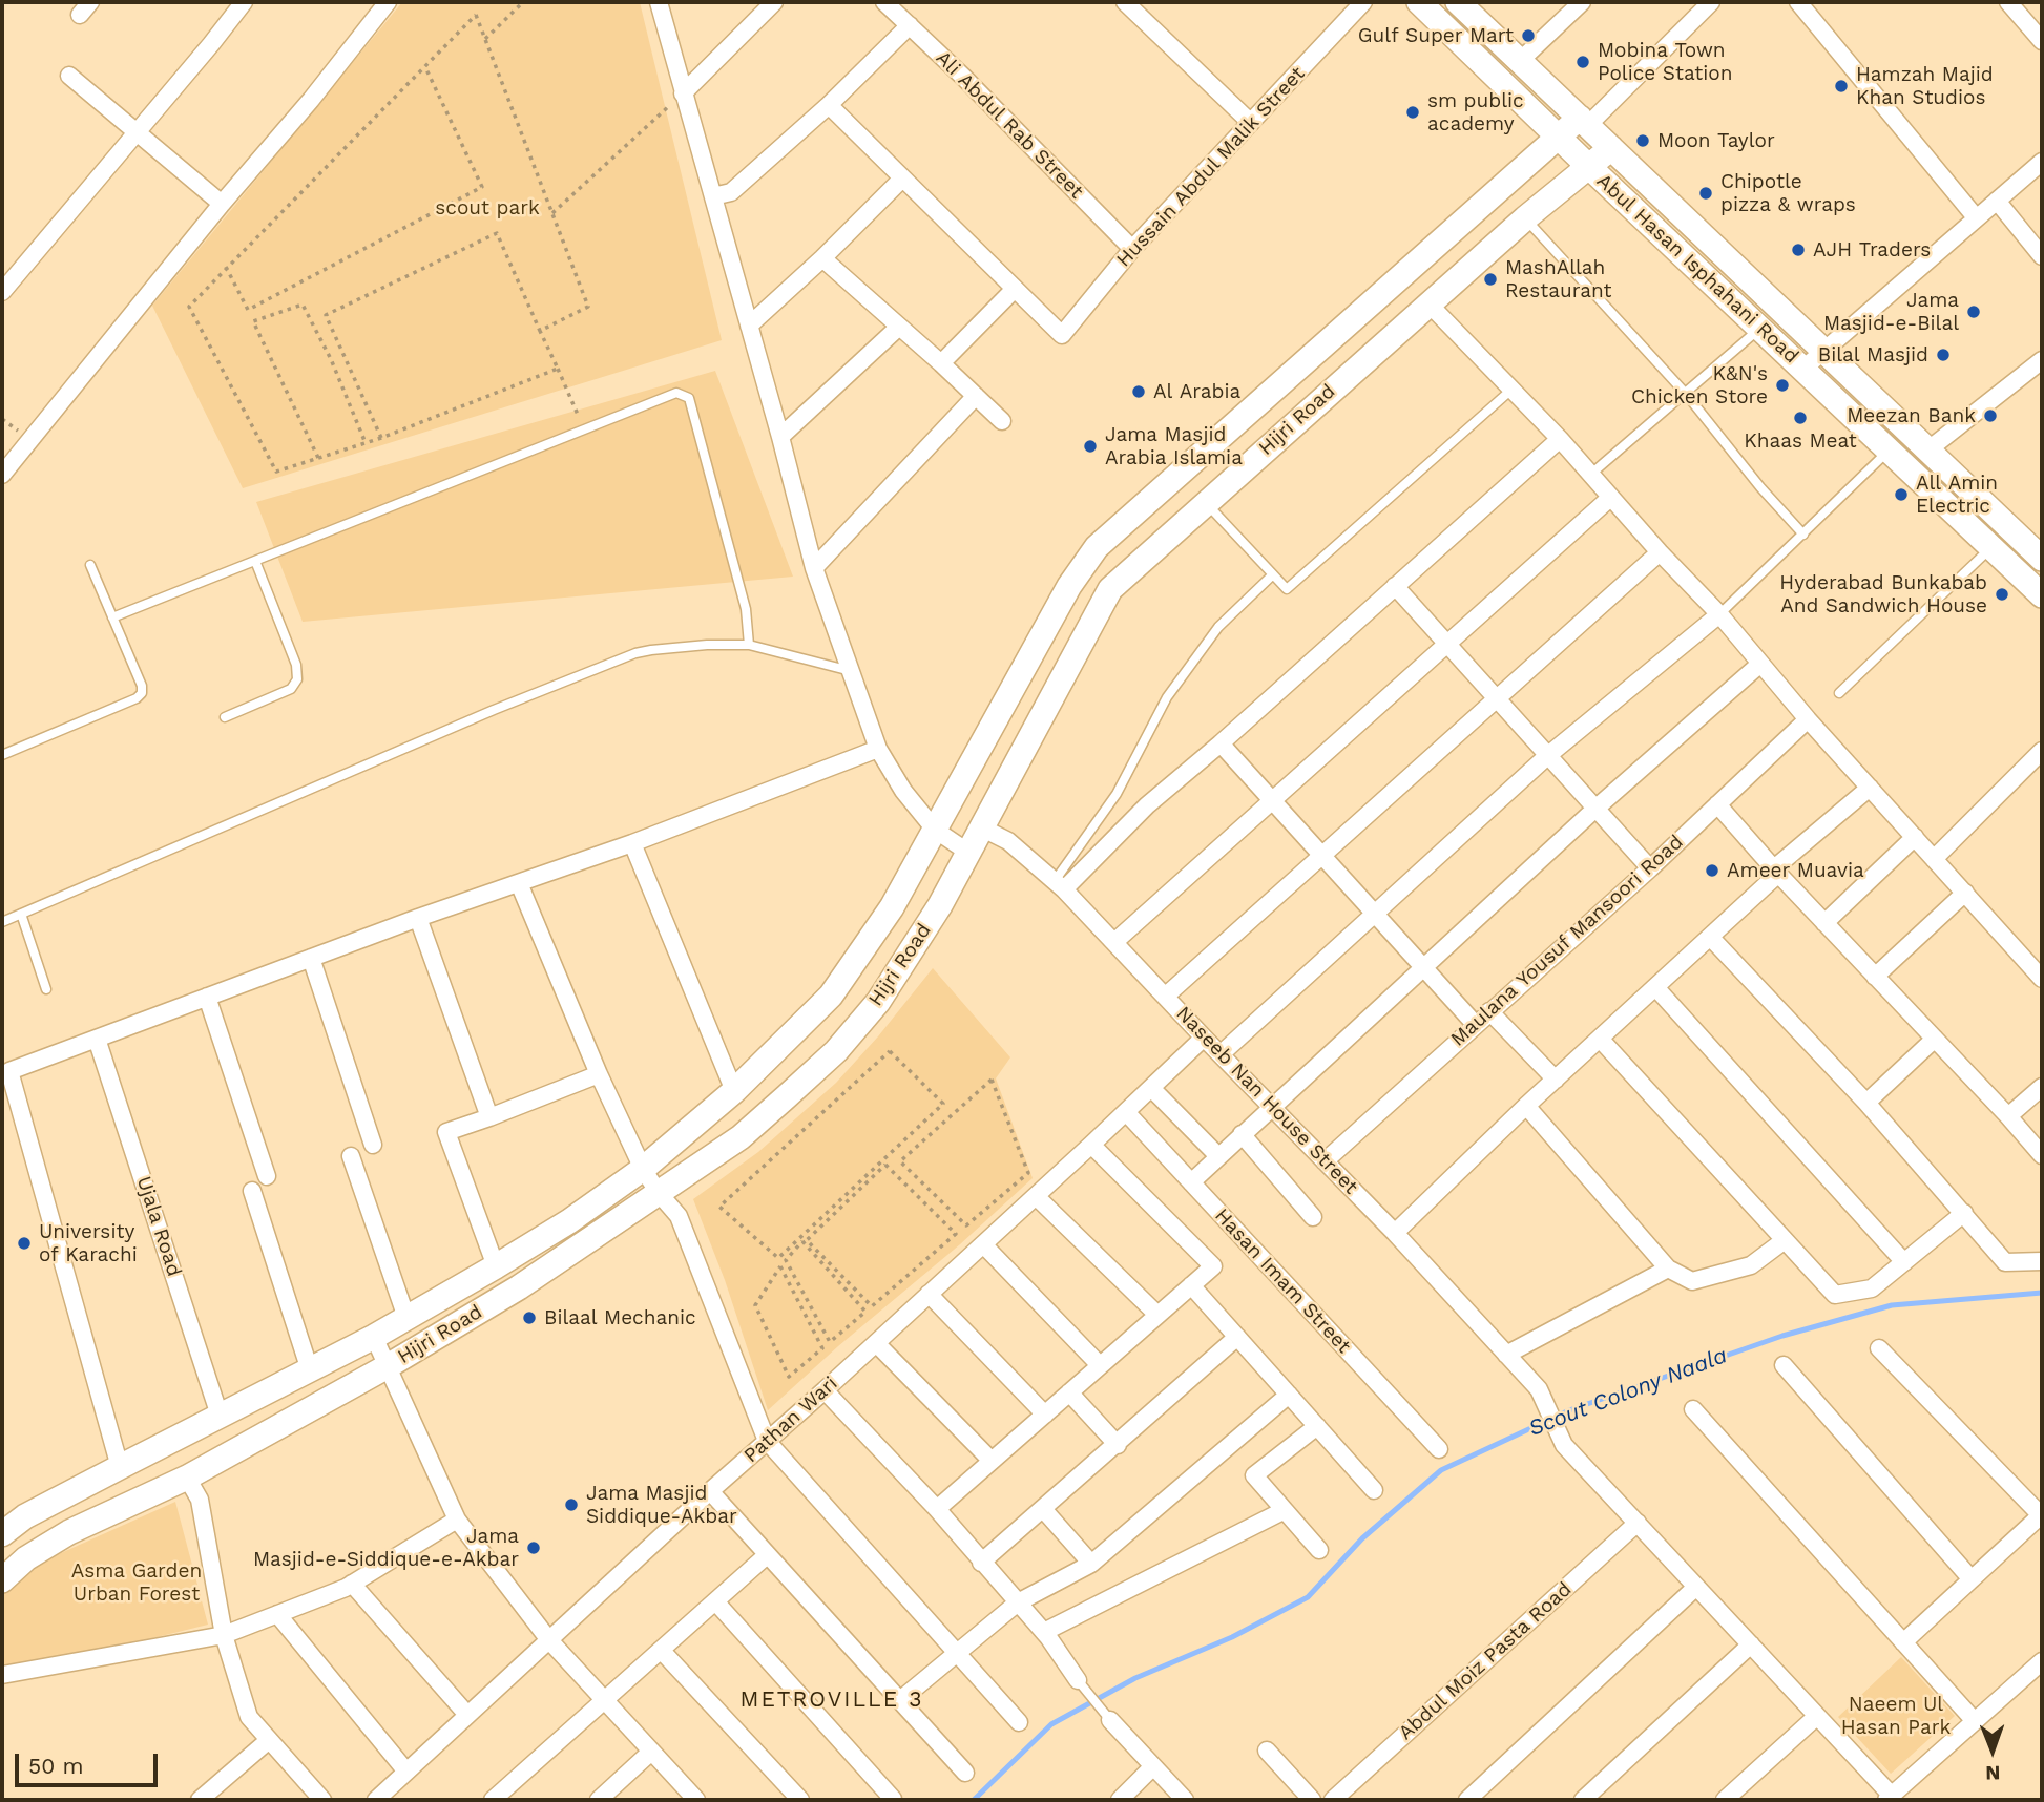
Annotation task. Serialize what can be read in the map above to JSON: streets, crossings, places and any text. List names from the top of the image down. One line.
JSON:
{"streets":{"main road":["Abul Hasan Isphahani Road","Hijri Road"],"street":["Ali Abdul Rab Street","Hussain Abdul Malik Street","Maulana Yousuf Mansoori Road","Naseeb Nan House Street","Ujala Road","Hasan Imam Street","Pathan Wari","Abdul Moiz Pasta Road"]},"crossings":[["Ali Abdul Rab Street","Hussain Abdul Malik Street"],["Abul Hasan Isphahani Road","Hijri Road"],["Hijri Road","Naseeb Nan House Street"],["Hijri Road","Ujala Road"],["Maulana Yousuf Mansoori Road","Naseeb Nan House Street"],["Naseeb Nan House Street","Pathan Wari"],["Naseeb Nan House Street","Abdul Moiz Pasta Road"],["Hasan Imam Street","Pathan Wari"]],"districts":["METROVILLE 3"],"water":["Scout Colony Naala"],"parks":["scout park","Asma Garden Urban Forest","Naeem Ul Hasan Park"],"places":["Gulf Super Mart","Mobina Town Police Station","Hamzah Majid Khan Studios","sm public academy","Moon Taylor","Chipotle pizza & wraps","AJH Traders","MashAllah Restaurant","Jama Masjid-e-Bilal","Bilal Masjid","K&N's Chicken Store","Al Arabia","Meezan Bank","Khaas Meat","Jama Masjid Arabia Islamia","All Amin Electric","Hyderabad Bunkabab And Sandwich House","Ameer Muavia","University of Karachi","Bilaal Mechanic","Jama Masjid Siddique-Akbar","Jama Masjid-e-Siddique-e-Akbar"],"scale_bar":"50 m","north":"bottom"}
